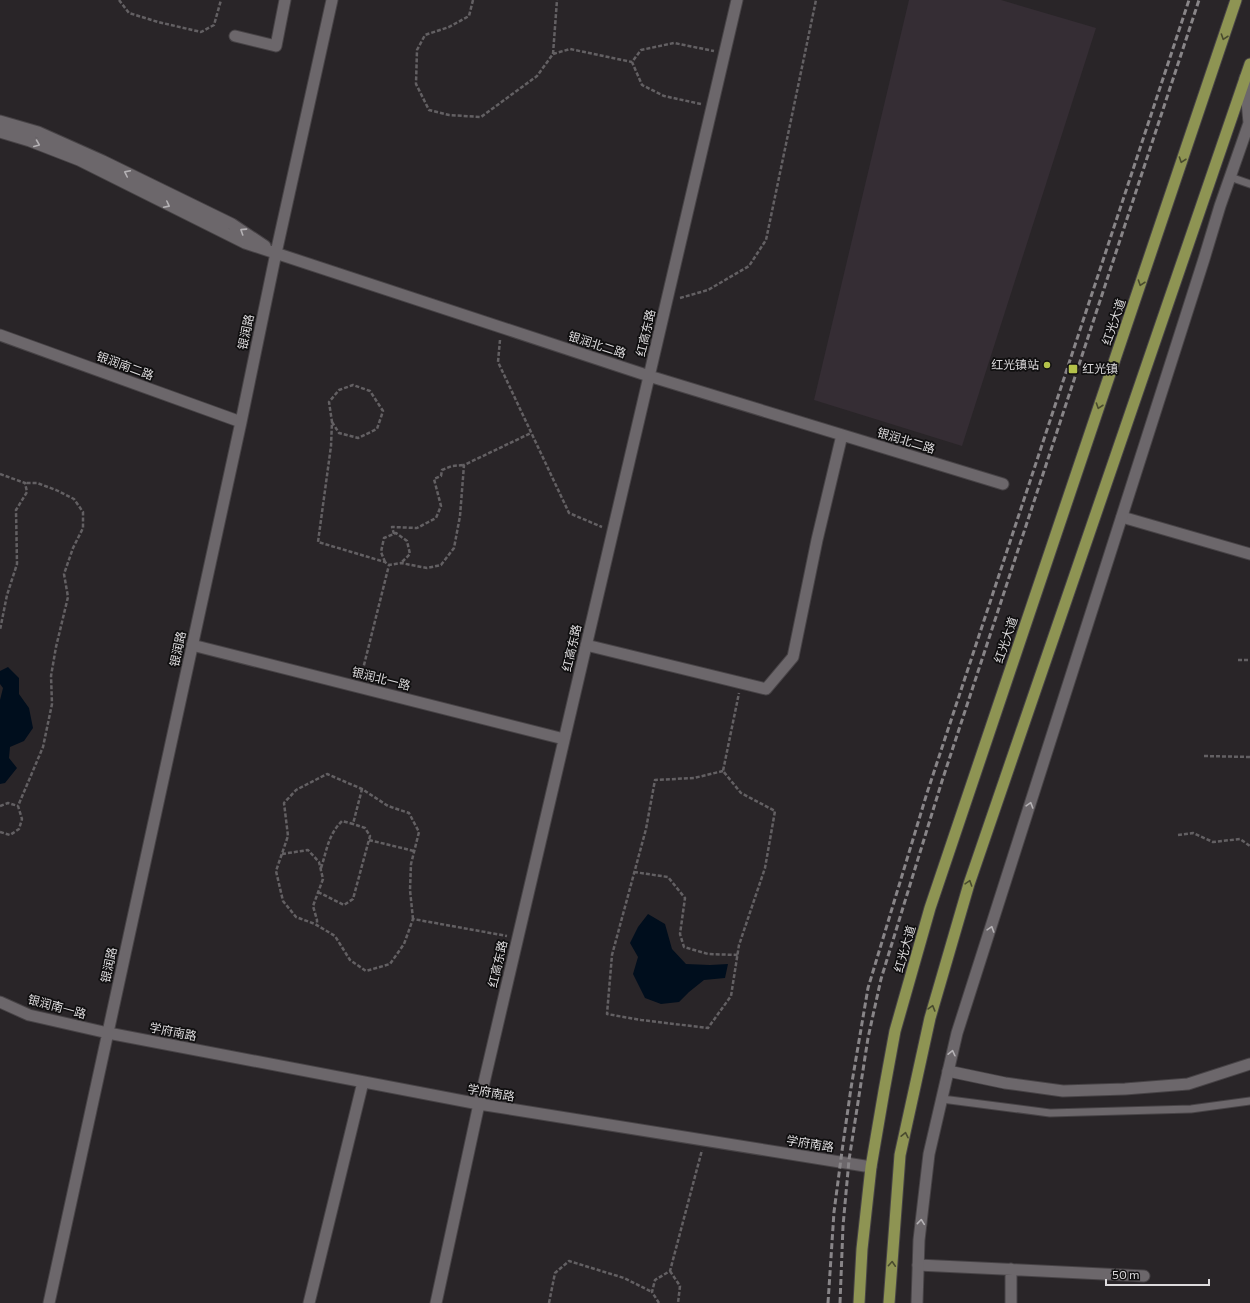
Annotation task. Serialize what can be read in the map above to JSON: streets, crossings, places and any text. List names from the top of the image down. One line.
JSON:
{"streets":{"highway":["红光大道"],"street":["银润路","红高东路","银润北二路","银润南二路","银润北一路","银润南一路","学府南路"]},"crossings":[["红光大道","学府南路"],["银润路","银润北二路"],["银润路","银润南二路"],["银润路","银润北一路"],["银润路","银润南一路"],["银润路","学府南路"],["红高东路","银润北二路"],["红高东路","银润北一路"],["红高东路","学府南路"],["银润南一路","学府南路"]],"places":{"other":["红光镇站"],"transit":["红光镇"]},"scale_bar":"50 m"}
